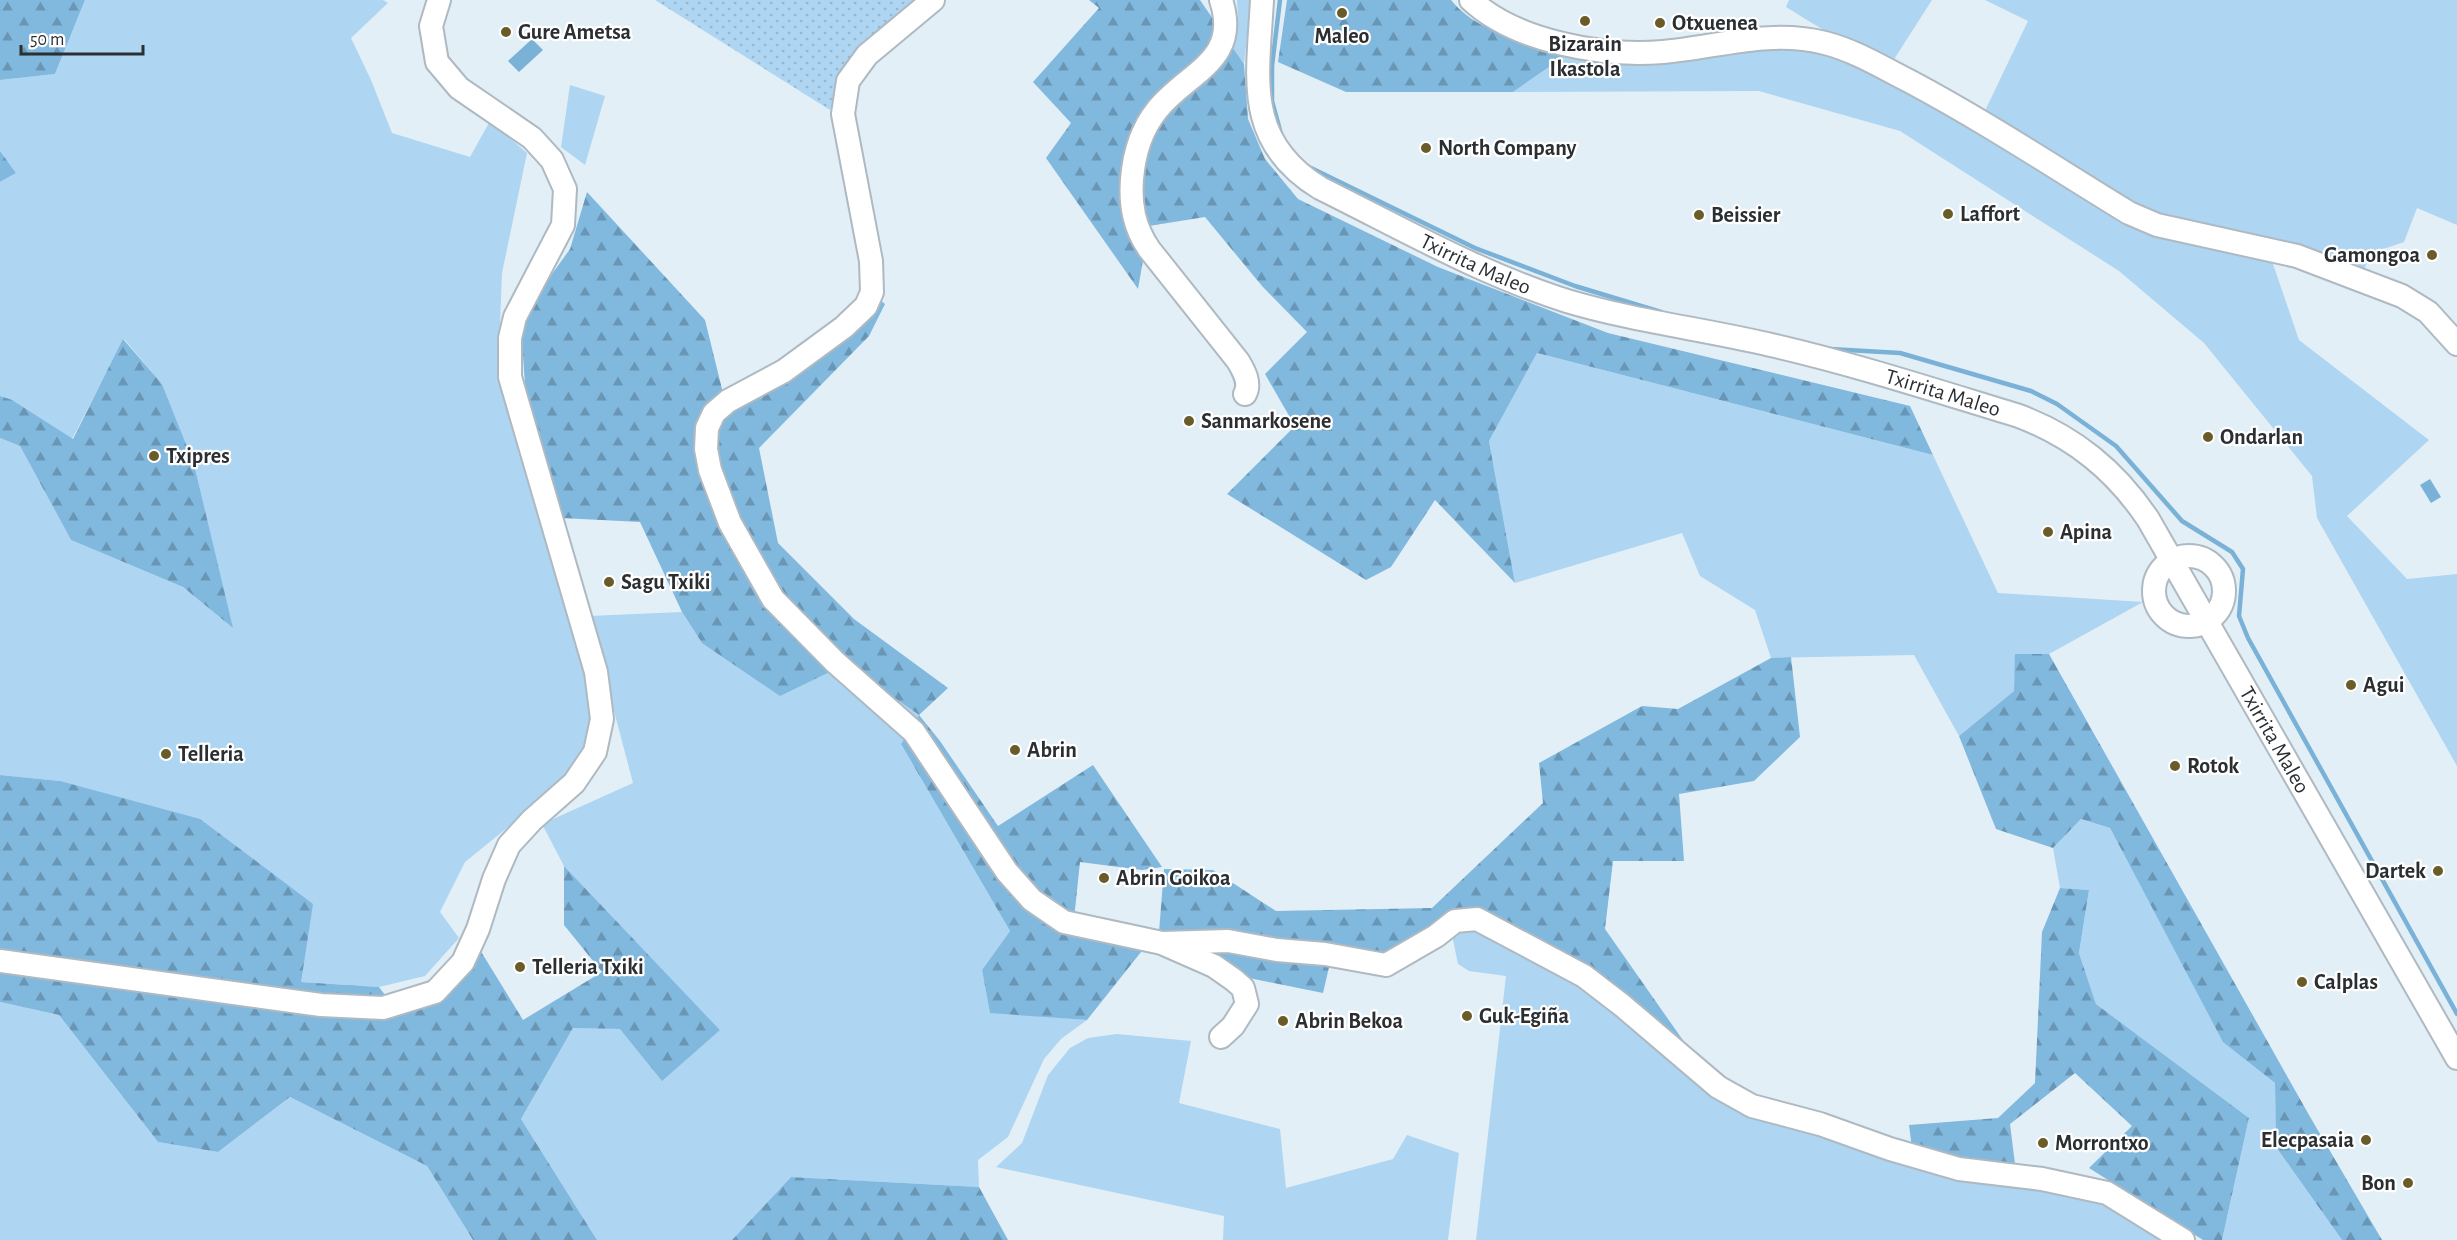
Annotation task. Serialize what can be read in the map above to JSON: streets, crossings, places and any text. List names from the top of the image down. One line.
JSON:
{"streets":{"street":["Txirrita Maleo"]},"places":["Maleo","Bizarain Ikastola","Otxuenea","Gure Ametsa","North Company","Laffort","Beissier","Gamongoa","Sanmarkosene","Ondarlan","Txipres","Apina","Sagu Txiki","Agui","Abrin","Telleria","Rotok","Dartek","Abrin Goikoa","Telleria Txiki","Calplas","Guk-Egiña","Abrin Bekoa","Elecpasaia","Morrontxo","Bon"],"scale_bar":"50 m"}
